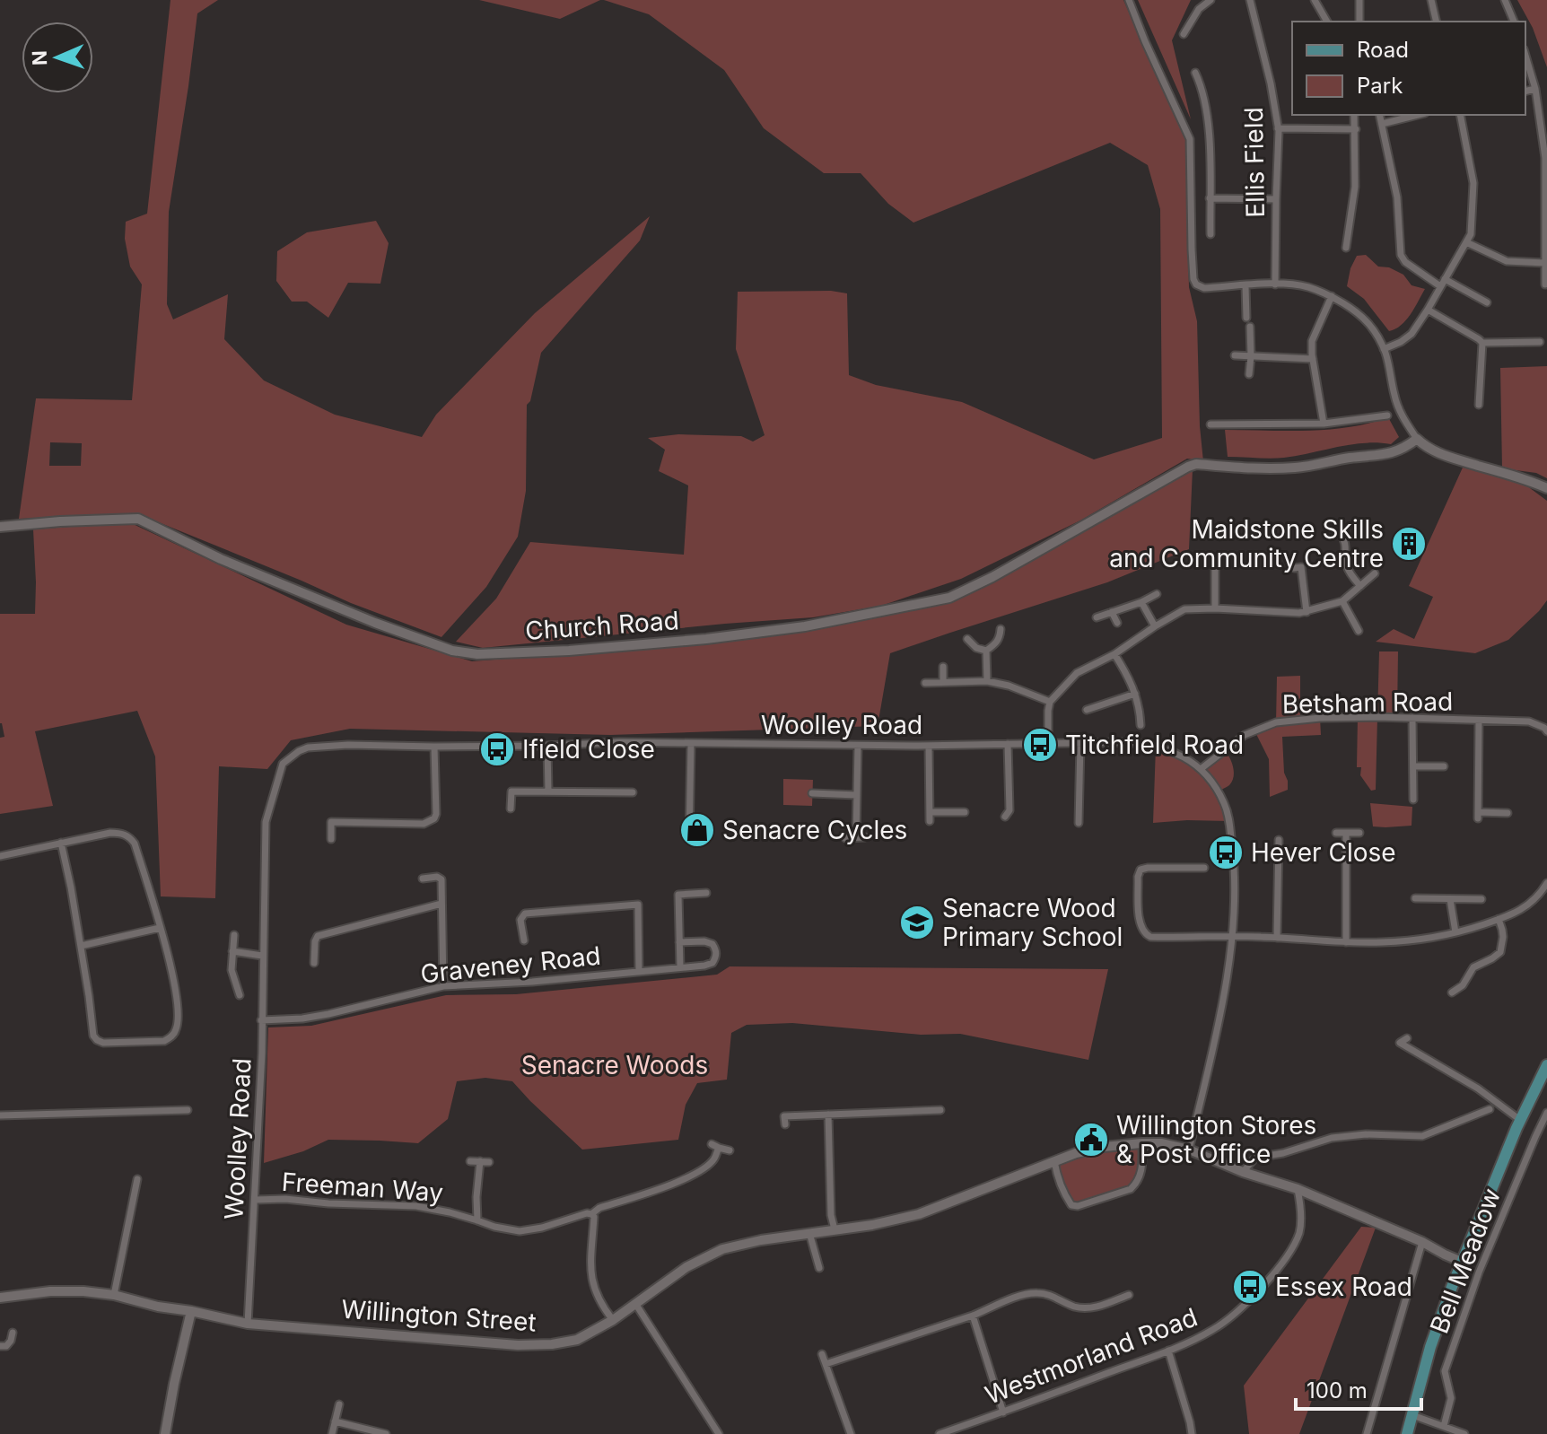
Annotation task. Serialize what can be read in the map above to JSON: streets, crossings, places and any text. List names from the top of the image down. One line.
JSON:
{"streets":{"street":["Ellis Field","Church Road","Betsham Road","Woolley Road","Graveney Road","Freeman Way","Bell Meadow","Willington Street","Westmorland Road"]},"crossings":[["Betsham Road","Woolley Road"],["Woolley Road","Graveney Road"],["Woolley Road","Freeman Way"],["Woolley Road","Willington Street"],["Willington Street","Westmorland Road"]],"parks":["Senacre Woods"],"places":{"building":["Maidstone Skills and Community Centre"],"bus stop":["Titchfield Road","Ifield Close","Hever Close","Essex Road"],"shop":["Senacre Cycles"],"school or university":["Senacre Wood Primary School"],"public building":["Willington Stores & Post Office"]},"legend":["Road","Park"],"scale_bar":"100 m","north":"left"}
